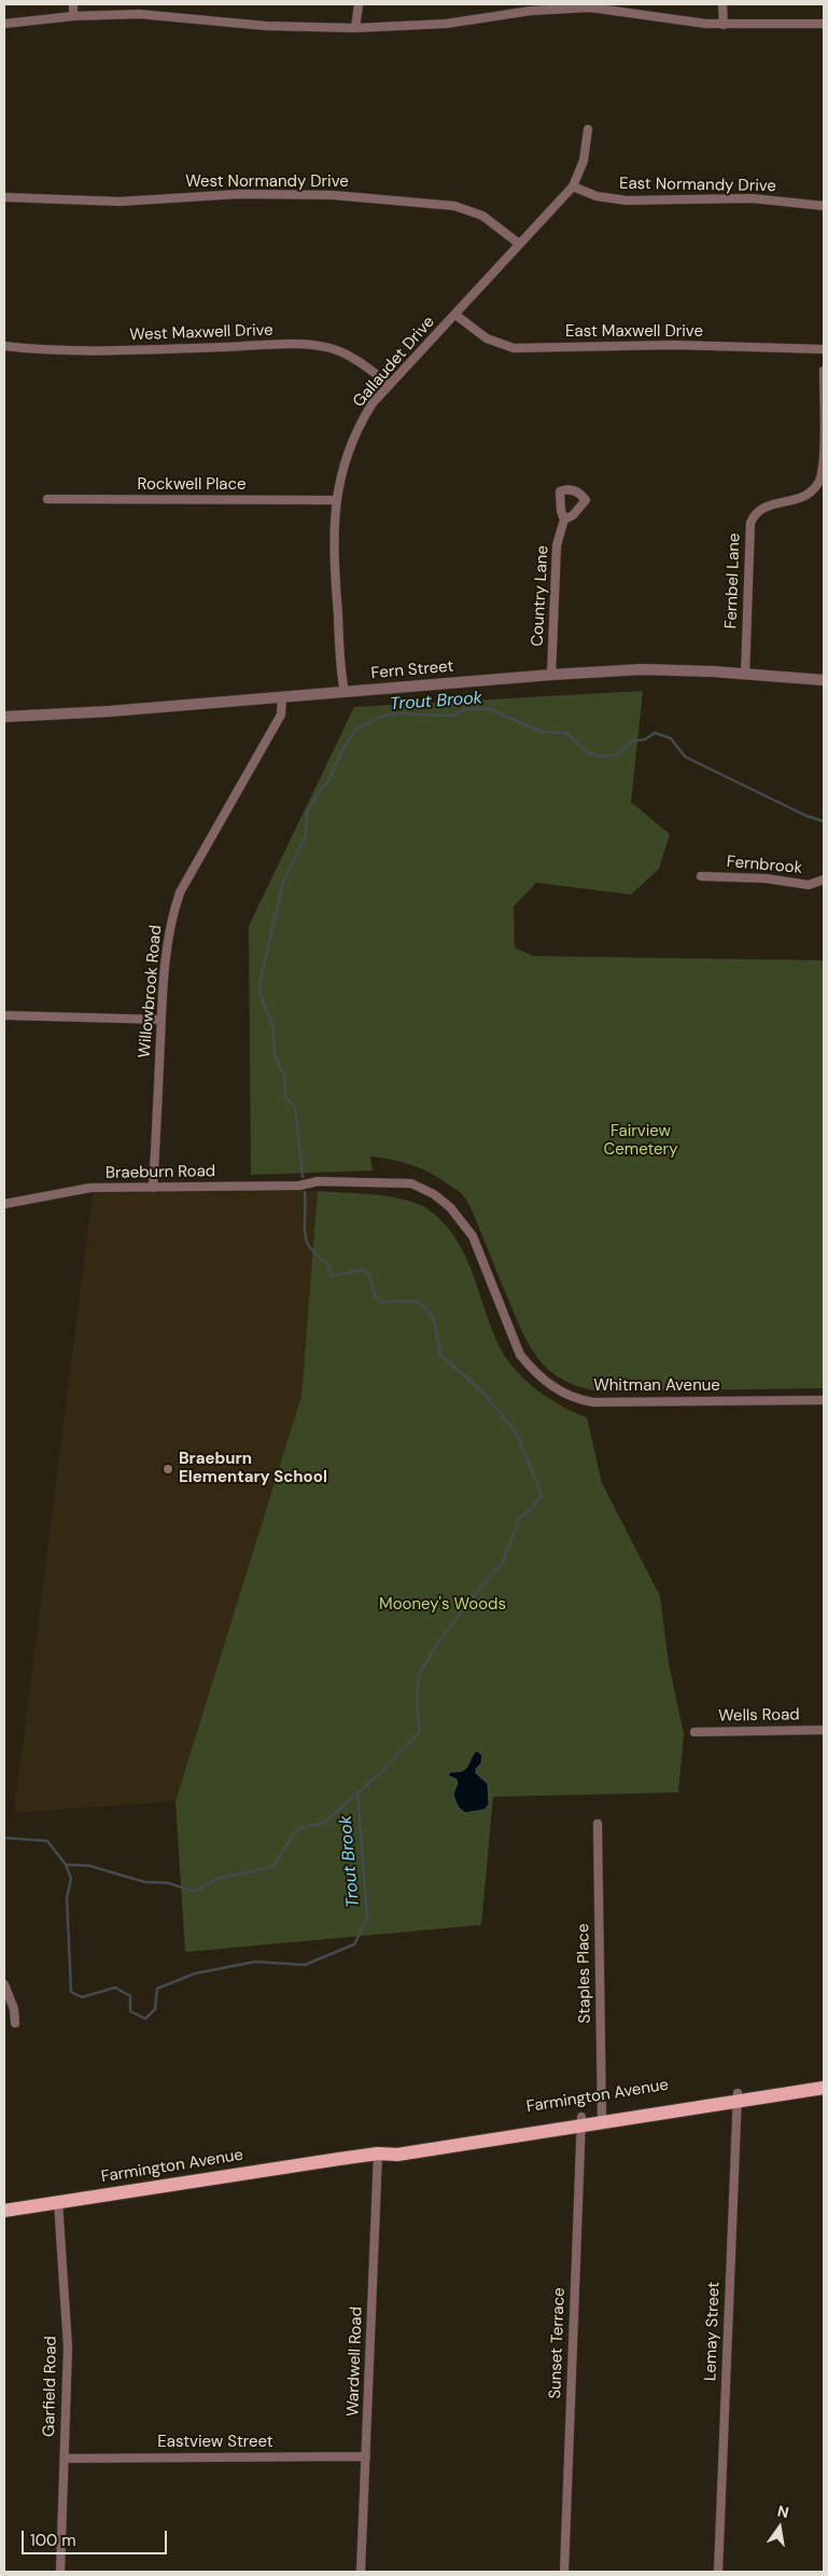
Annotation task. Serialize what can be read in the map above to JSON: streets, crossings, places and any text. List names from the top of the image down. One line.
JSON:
{"streets":{"main road":["Farmington Avenue"],"street":["West Normandy Drive","East Normandy Drive","East Maxwell Drive","West Maxwell Drive","Gallaudet Drive","Rockwell Place","Fernbel Lane","Country Lane","Fern Street","Fernbrook","Willowbrook Road","Braeburn Road","Whitman Avenue","Wells Road","Staples Place","Lemay Street","Sunset Terrace","Wardwell Road","Garfield Road","Eastview Street"]},"crossings":[["West Normandy Drive","Gallaudet Drive"],["East Normandy Drive","Gallaudet Drive"],["East Maxwell Drive","Gallaudet Drive"],["West Maxwell Drive","Gallaudet Drive"],["Gallaudet Drive","Rockwell Place"],["Gallaudet Drive","Fern Street"],["Fernbel Lane","Fern Street"],["Country Lane","Fern Street"],["Fern Street","Willowbrook Road"],["Willowbrook Road","Braeburn Road"],["Braeburn Road","Whitman Avenue"],["Staples Place","Farmington Avenue"],["Farmington Avenue","Lemay Street"],["Farmington Avenue","Sunset Terrace"],["Farmington Avenue","Wardwell Road"],["Farmington Avenue","Garfield Road"],["Wardwell Road","Eastview Street"],["Garfield Road","Eastview Street"]],"water":["Trout Brook"],"parks":["Fairview Cemetery","Mooney's Woods"],"places":["Braeburn Elementary School"],"scale_bar":"100 m","north":"top"}
